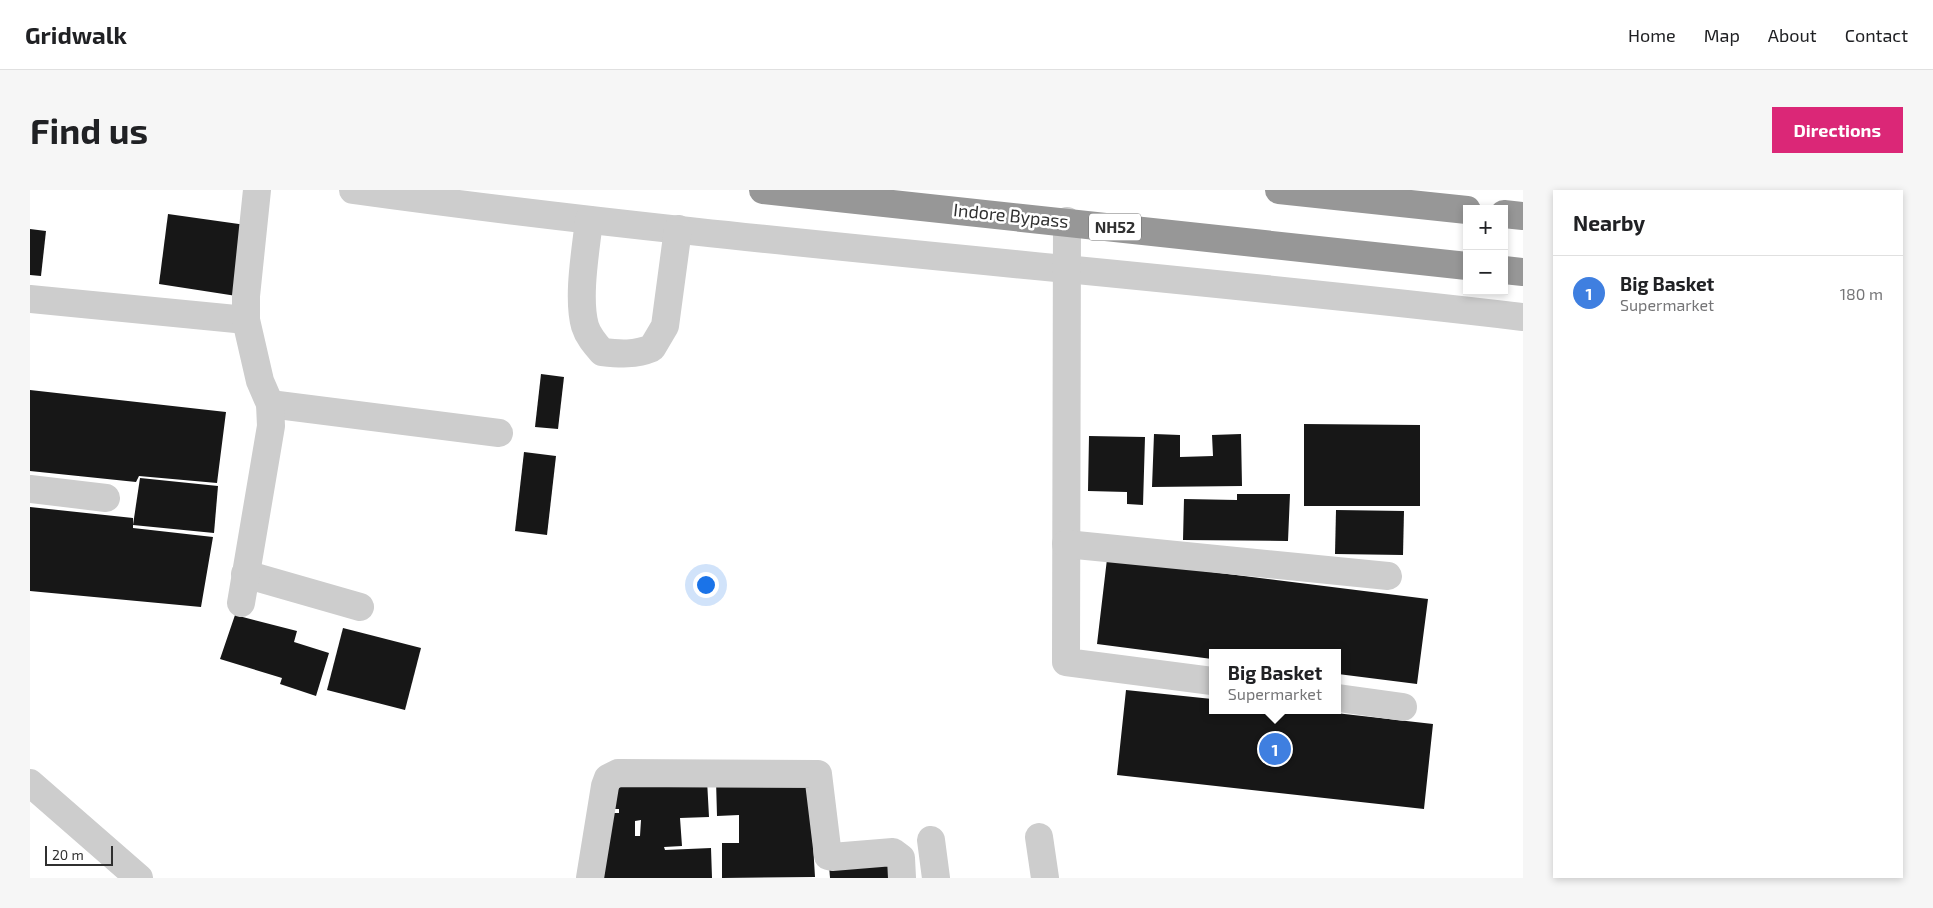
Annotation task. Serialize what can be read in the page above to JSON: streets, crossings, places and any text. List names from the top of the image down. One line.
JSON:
{"streets":{"highway":["Indore Bypass","NH52"]},"scale_bar":"20 m","page":{"header":"Gridwalk","nav":["Home","Map","About","Contact"],"buttons":"Directions","title":"Find us","heading":"Nearby","map_buttons":["+","−"],"list":[{"mark":"1","name":"Big Basket","note":"Supermarket","value":"180 m"}],"popup":["Big Basket","Supermarket"],"pins":"1","scale":"20 m"}}
